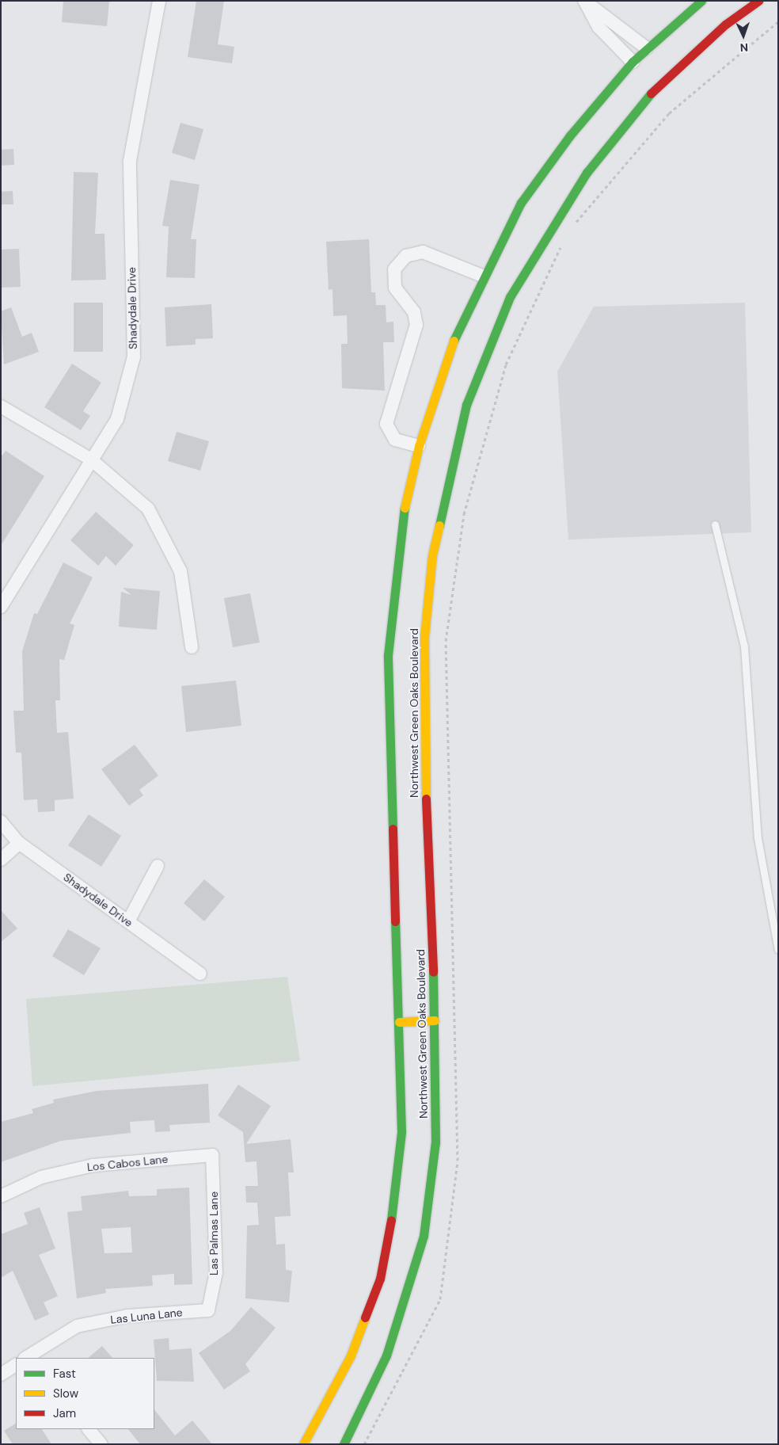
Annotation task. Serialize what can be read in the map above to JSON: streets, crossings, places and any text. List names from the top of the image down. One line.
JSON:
{"streets":{"main road":["Northwest Green Oaks Boulevard"],"street":["Shadydale Drive","Los Cabos Lane","Las Palmas Lane","Las Luna Lane"]},"crossings":[["Los Cabos Lane","Las Palmas Lane"],["Las Palmas Lane","Las Luna Lane"]],"legend":["Fast","Slow","Jam"],"north":"bottom"}
